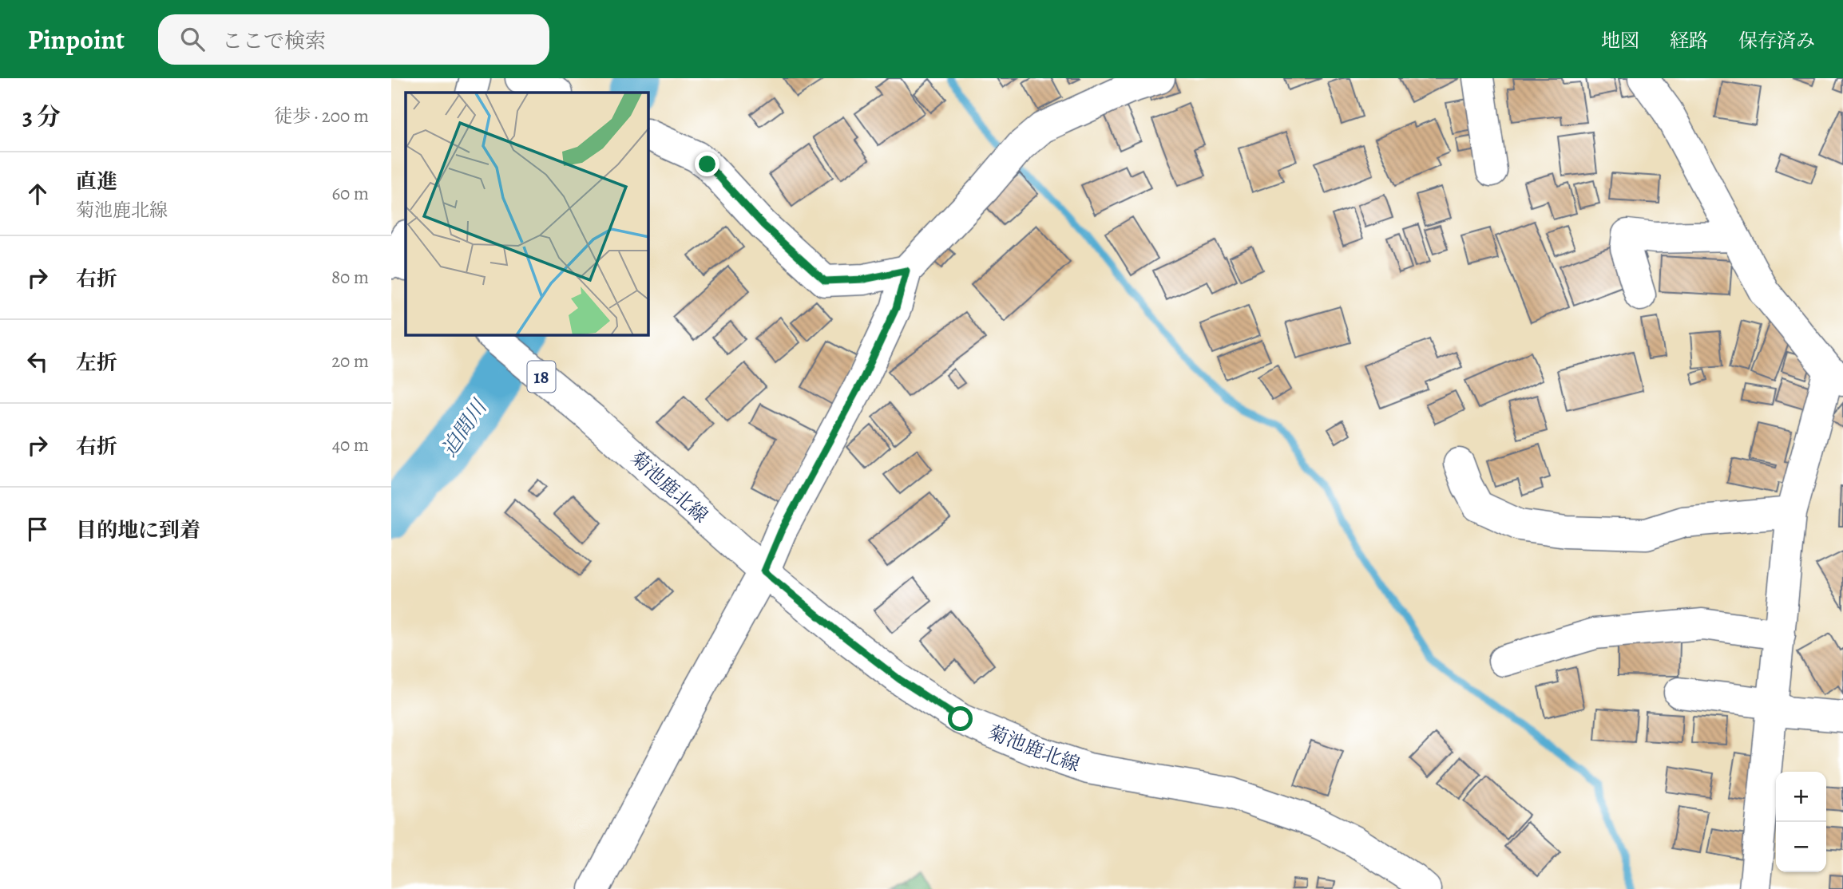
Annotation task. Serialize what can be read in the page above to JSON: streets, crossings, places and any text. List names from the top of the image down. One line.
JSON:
{"streets":{"street":["18","菊池鹿北線"]},"water":["迫間川"],"page":{"header":"Pinpoint","search":"ここで検索","nav":["地図","経路","保存済み"],"heading":["3 分","徒歩 · 200 m"],"list":[["直進","菊池鹿北線","60 m"],["右折","80 m"],["左折","20 m"],["右折","40 m"],"目的地に到着"],"map_buttons":["+","−"]}}
